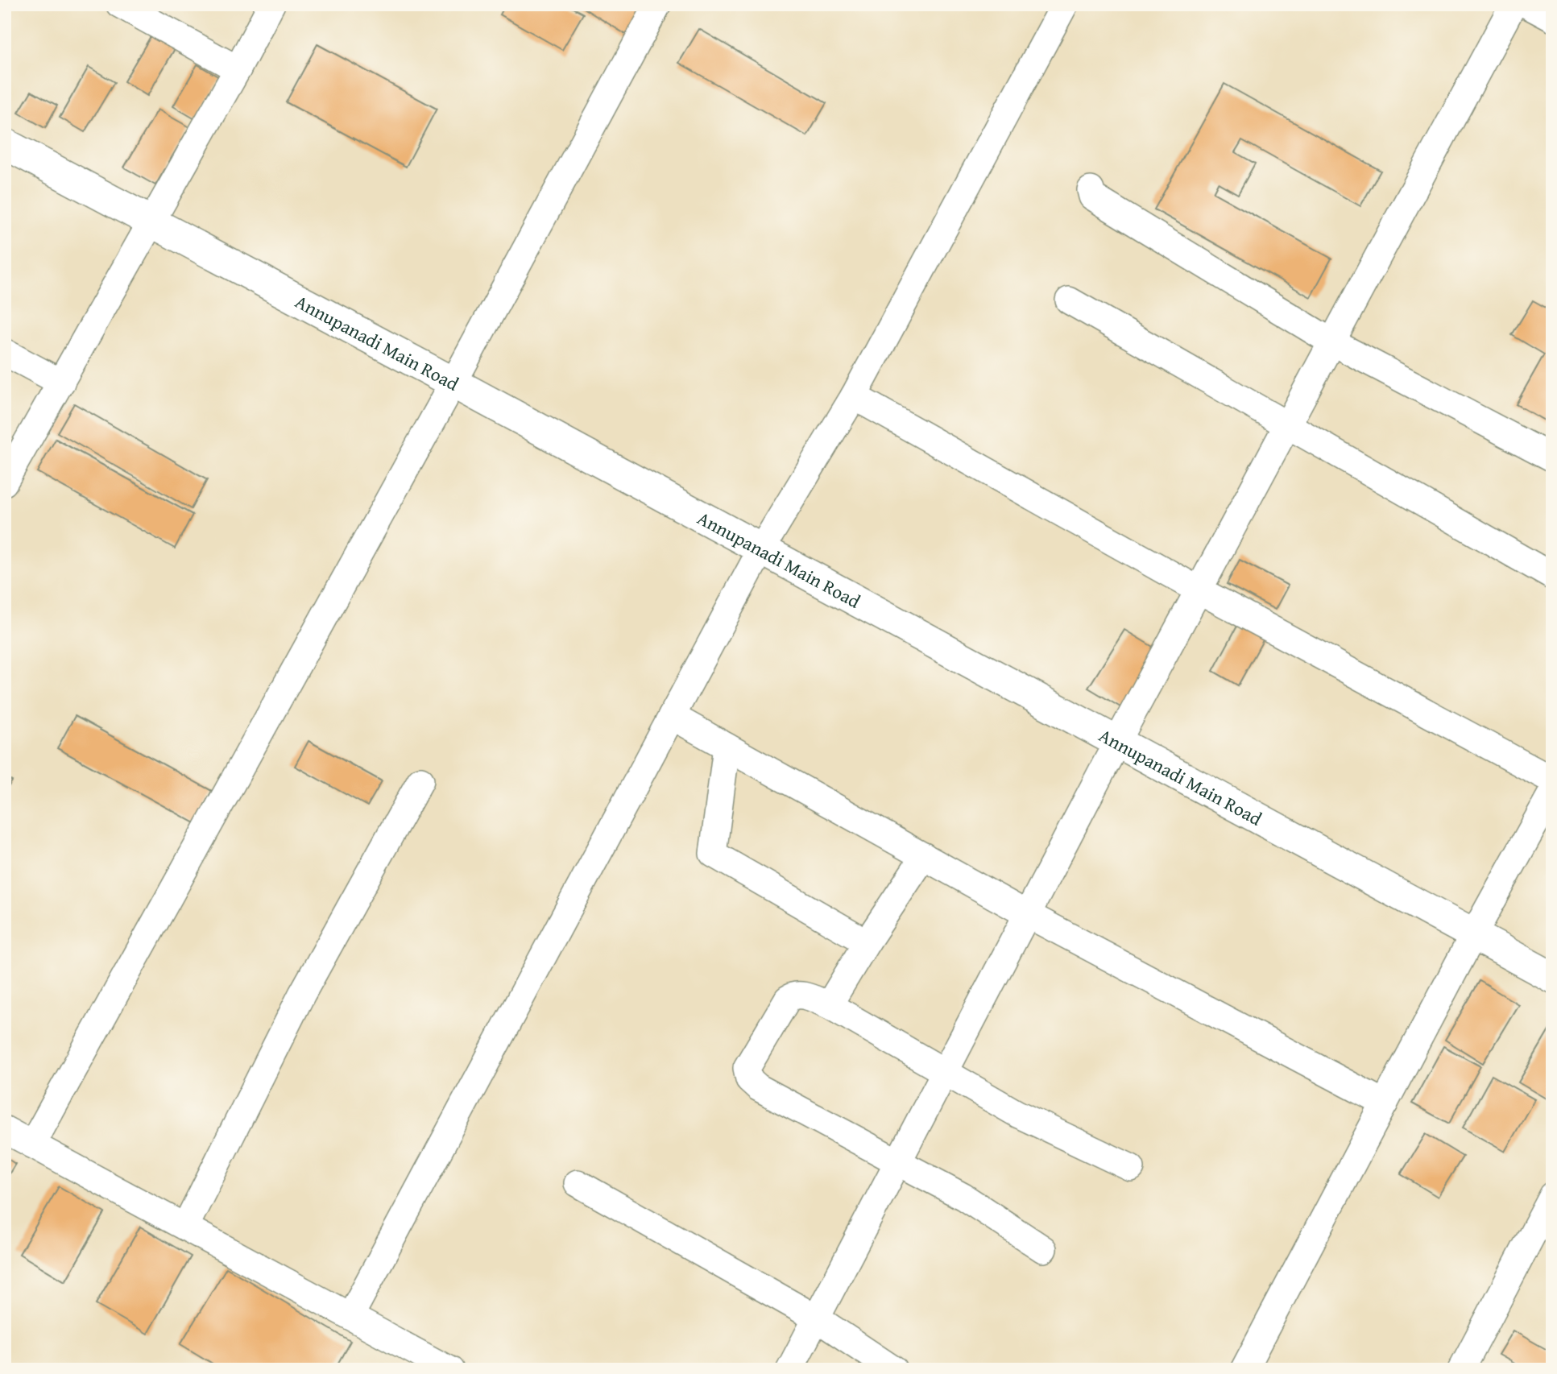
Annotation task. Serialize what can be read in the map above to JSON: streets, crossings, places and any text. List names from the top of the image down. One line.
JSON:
{"streets":{"street":["Annupanadi Main Road"]}}
